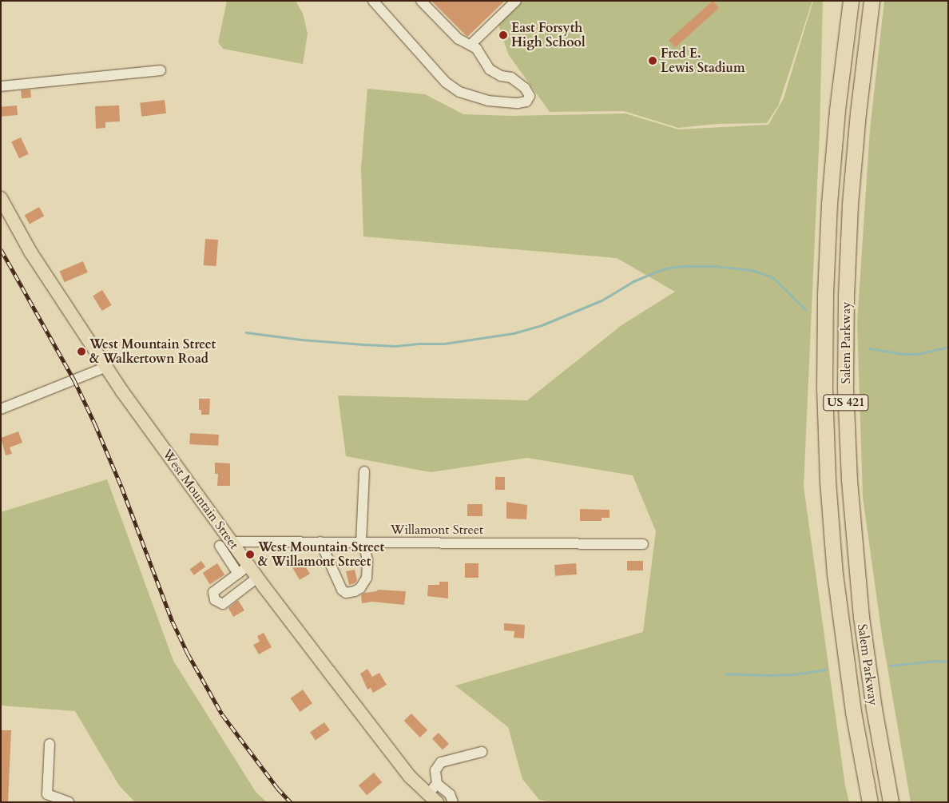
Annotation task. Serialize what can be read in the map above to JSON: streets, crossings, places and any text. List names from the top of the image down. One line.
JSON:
{"streets":{"highway":["Salem Parkway","US 421"],"main road":["West Mountain Street"],"street":["Willamont Street"]},"crossings":[["West Mountain Street","Willamont Street"]],"places":["East Forsyth High School","Fred E. Lewis Stadium","West Mountain Street & Walkertown Road","West Mountain Street & Willamont Street"]}
